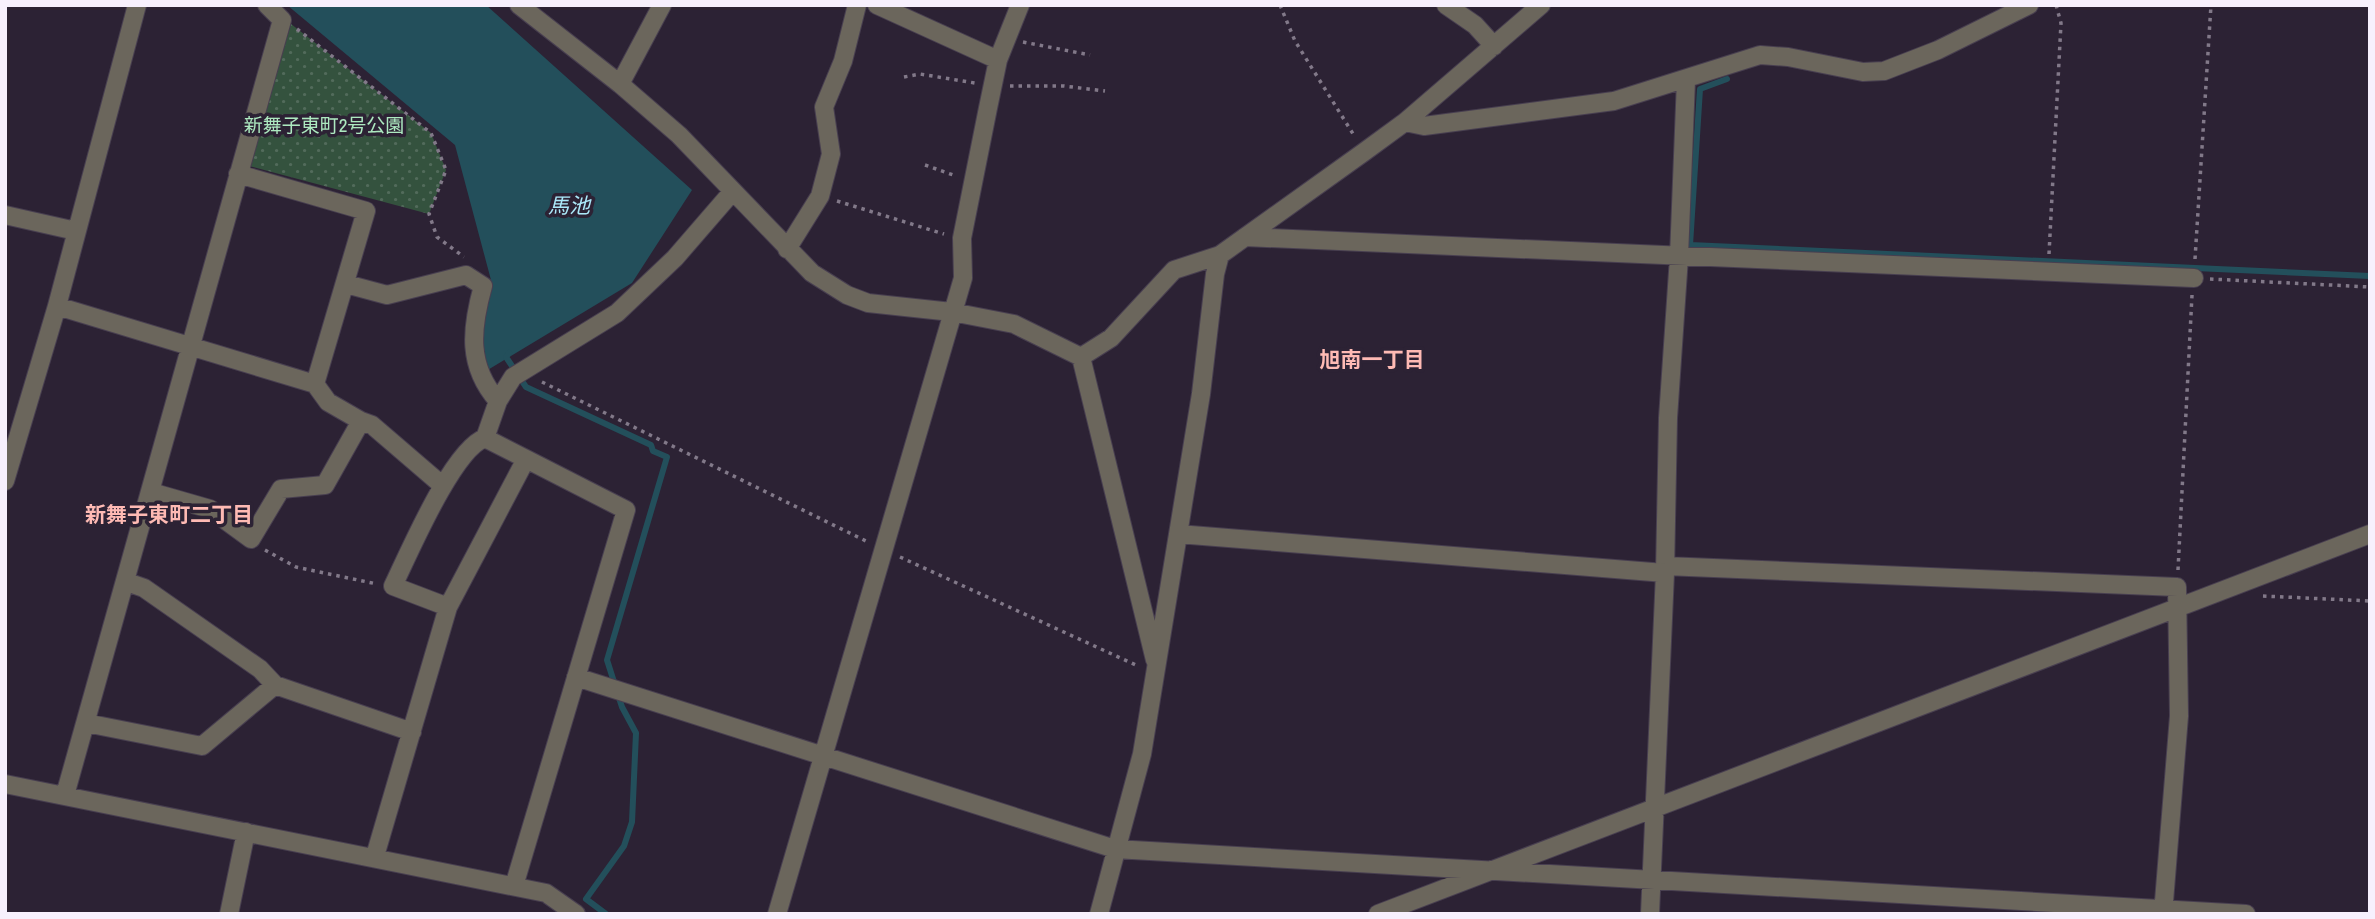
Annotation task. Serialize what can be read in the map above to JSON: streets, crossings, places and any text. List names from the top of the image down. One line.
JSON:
{"districts":["旭南一丁目","新舞子東町二丁目"],"water":["馬池"],"parks":["新舞子東町2号公園"]}
